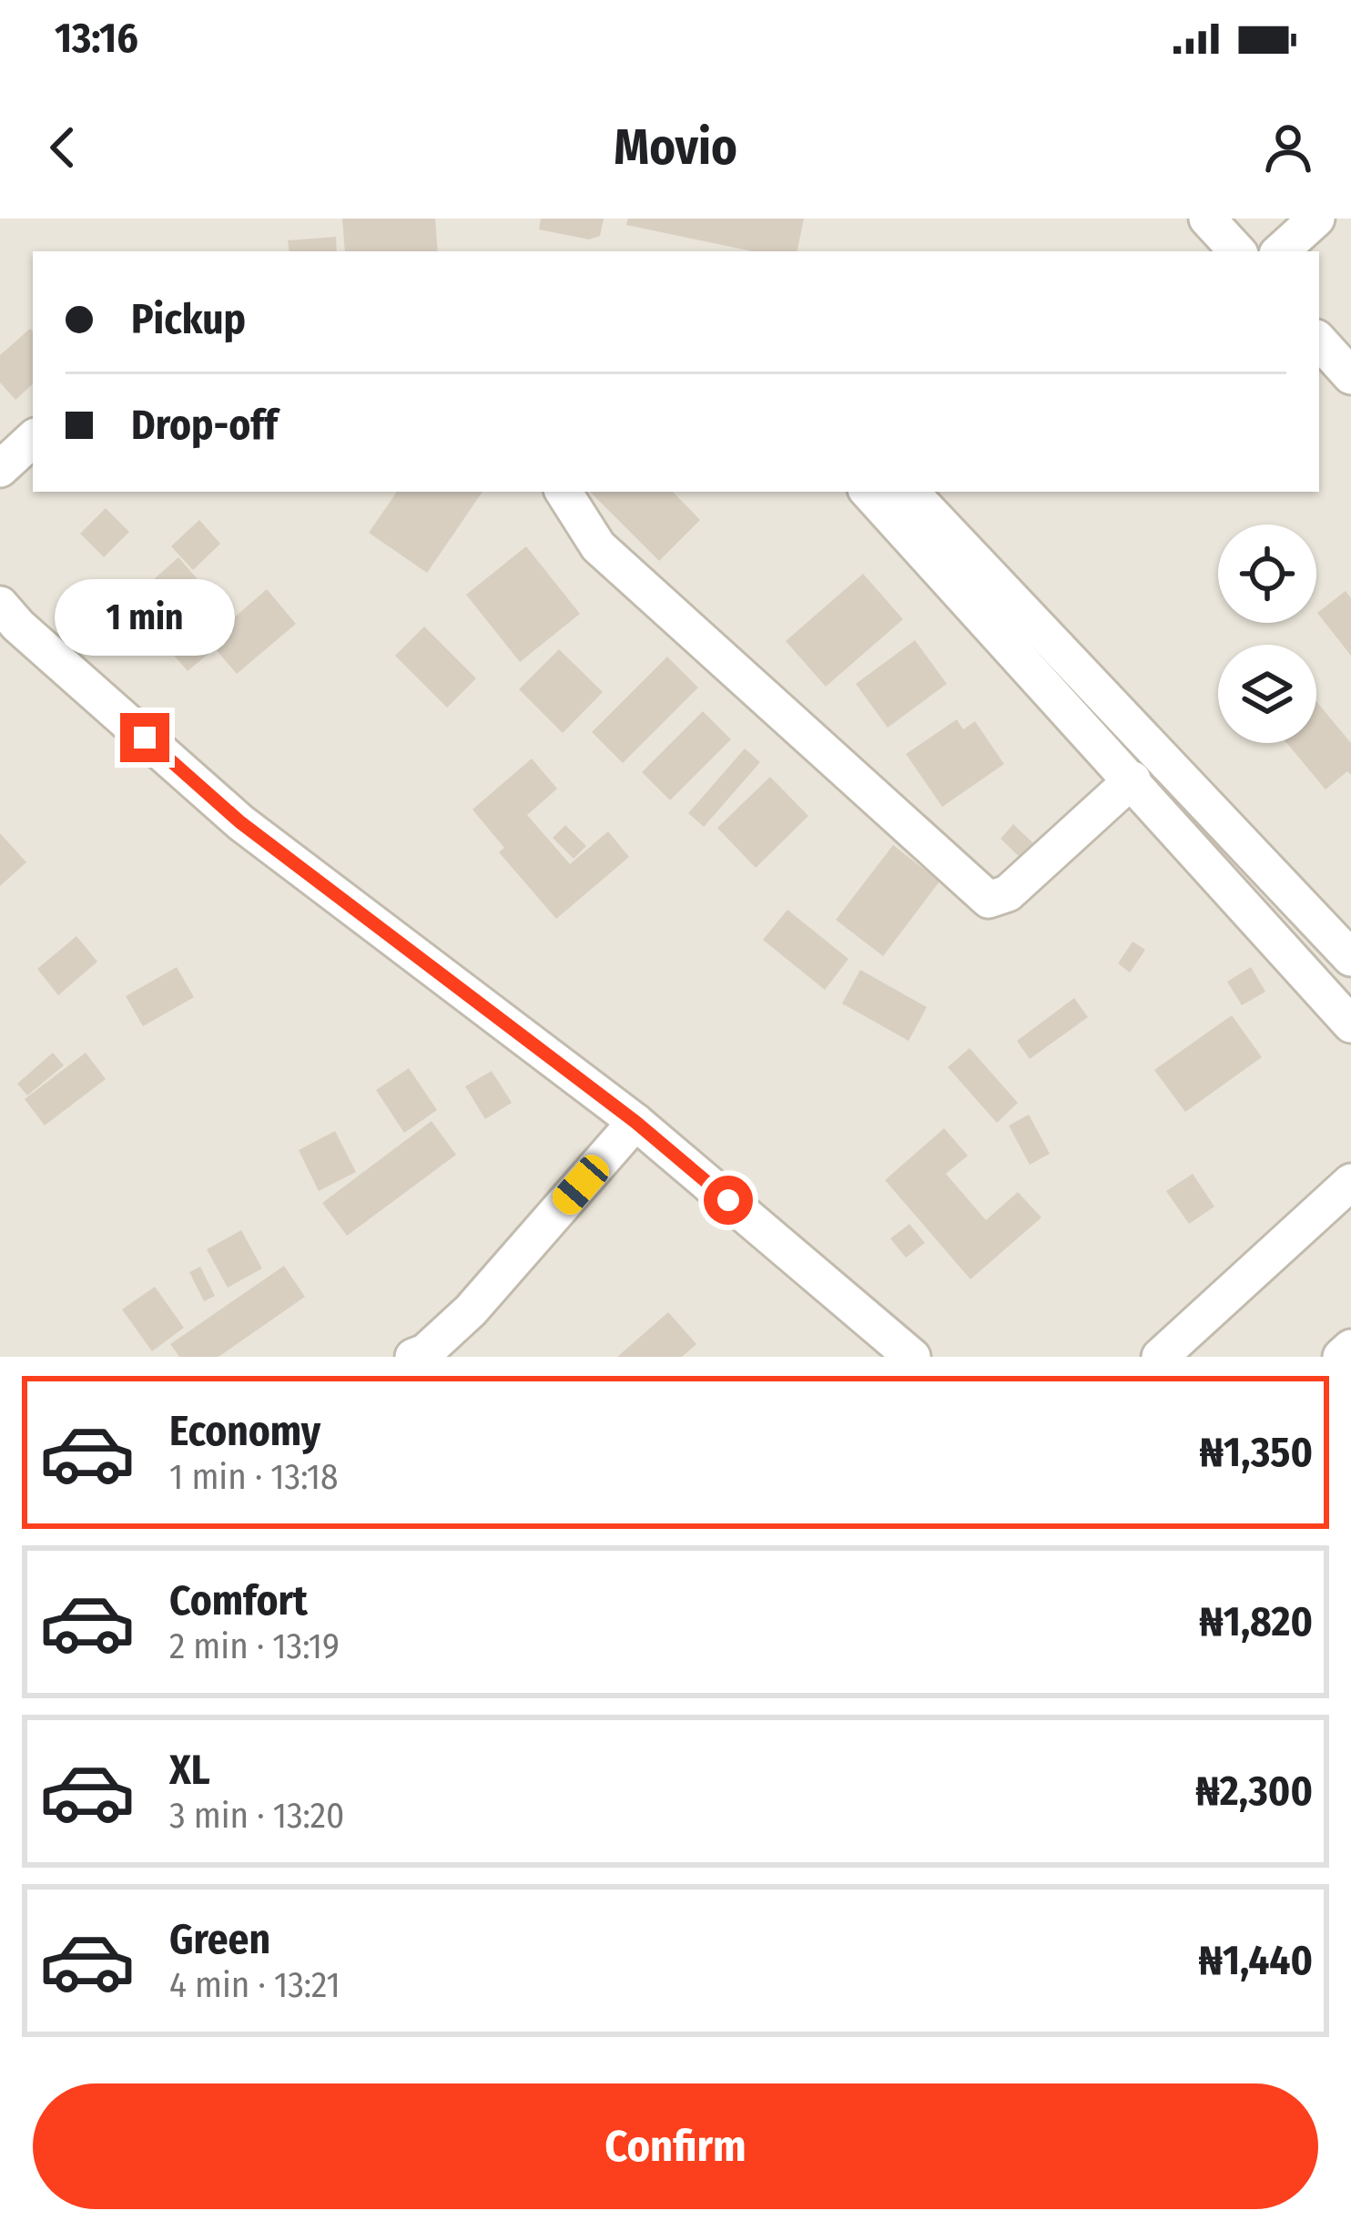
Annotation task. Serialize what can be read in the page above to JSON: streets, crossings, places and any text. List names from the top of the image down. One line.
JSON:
{"page":{"status":"13:16","header":"Movio","banner":["Pickup","Drop-off"],"bubble":"1 min","list":[{"name":"Economy","note":"1 min · 13:18","value":"₦1,350"},{"name":"Comfort","note":"2 min · 13:19","value":"₦1,820"},{"name":"XL","note":"3 min · 13:20","value":"₦2,300"},{"name":"Green","note":"4 min · 13:21","value":"₦1,440"}],"buttons":"Confirm"}}
